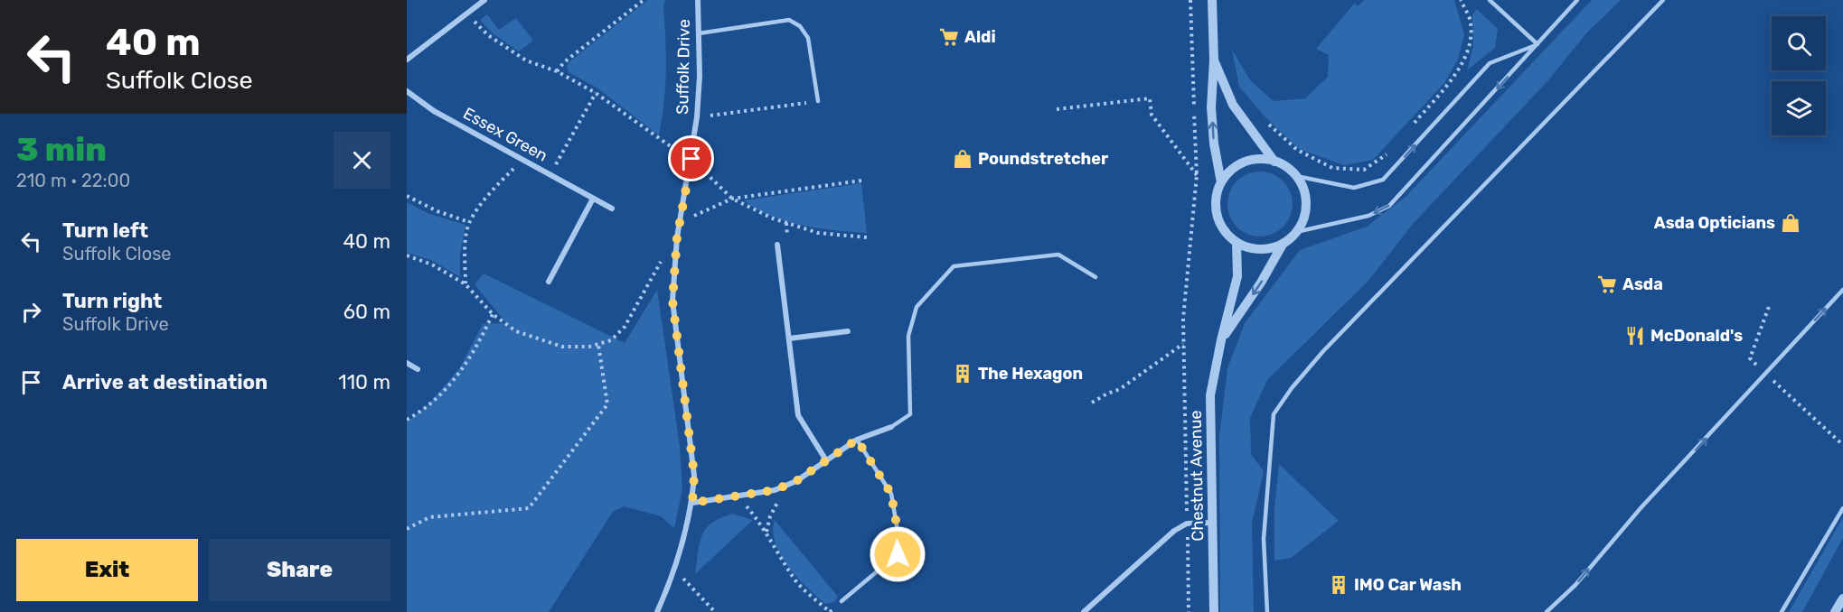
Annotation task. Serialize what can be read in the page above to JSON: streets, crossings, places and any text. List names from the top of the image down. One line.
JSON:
{"streets":{"street":["Suffolk Drive","Essex Green","Chestnut Avenue"]},"places":{"supermarket":["Aldi","Asda"],"shop":["Poundstretcher","Asda Opticians"],"restaurant":["McDonald's"],"building":["The Hexagon","IMO Car Wash"]},"page":{"turn":["40 m","Suffolk Close"],"heading":["3 min","210 m · 22:00"],"list":[{"name":"Turn left","note":"Suffolk Close","value":"40 m"},{"name":"Turn right","note":"Suffolk Drive","value":"60 m"},{"name":"Arrive at destination","value":"110 m"}],"buttons":["Exit","Share"]}}
